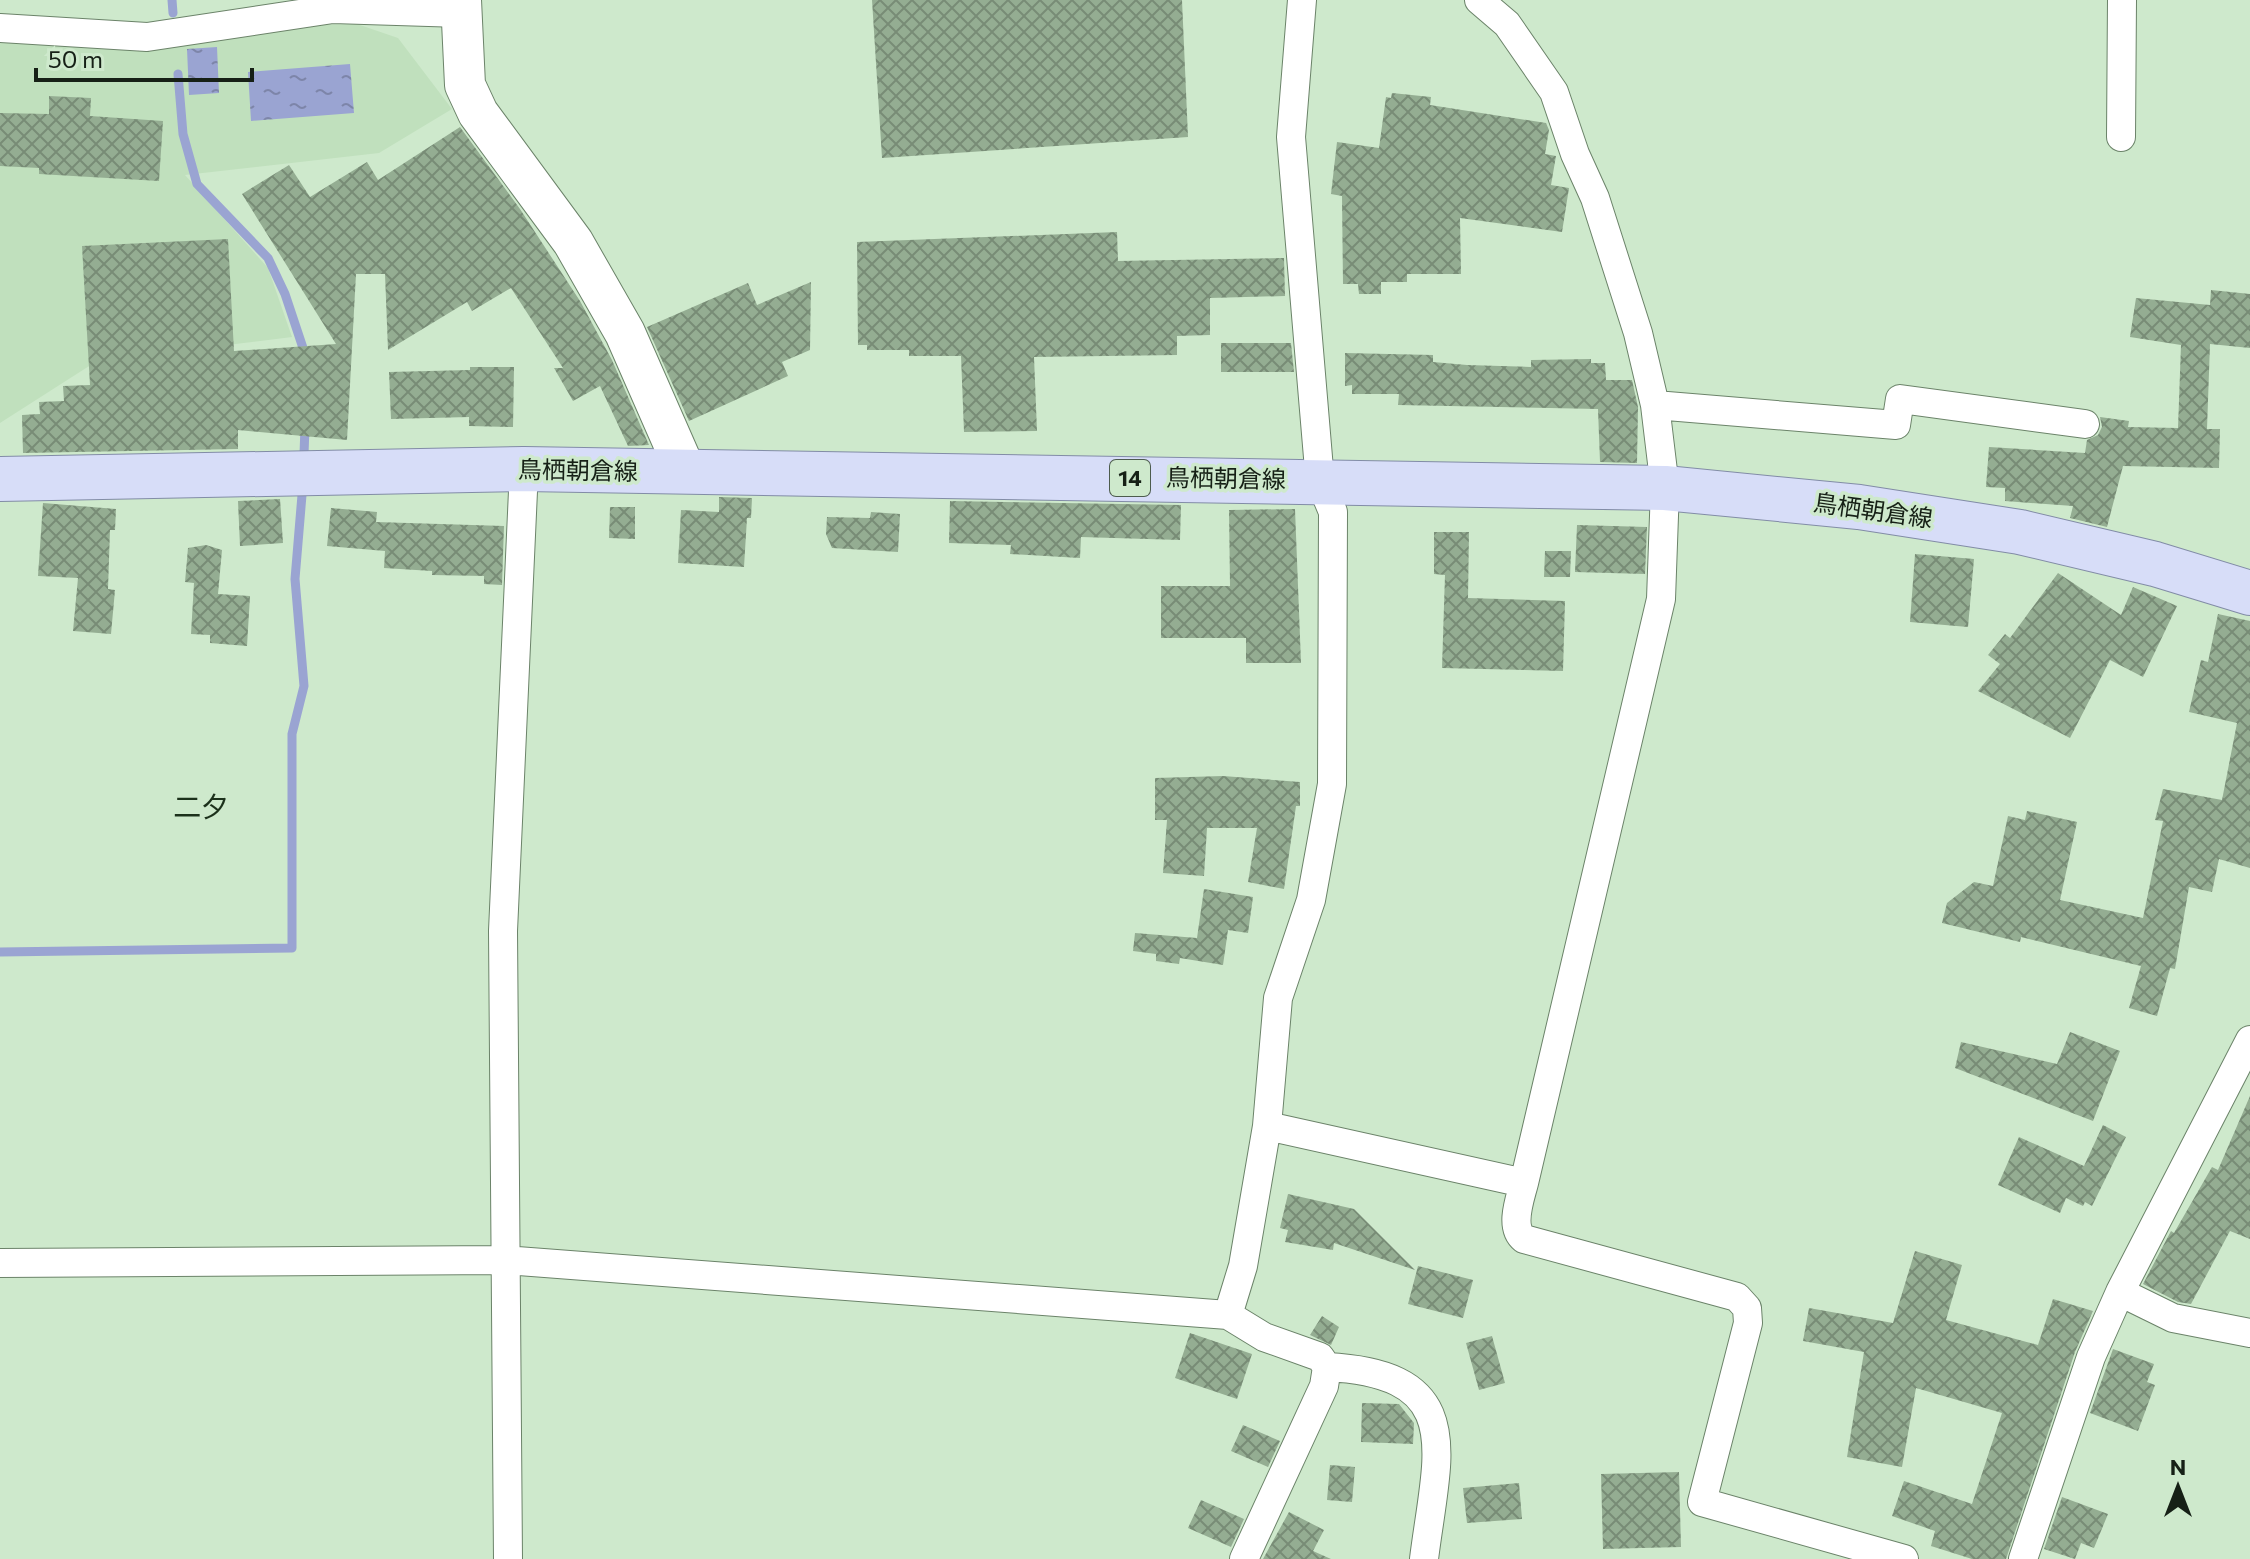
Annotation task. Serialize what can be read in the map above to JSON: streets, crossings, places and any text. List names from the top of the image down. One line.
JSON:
{"streets":{"main road":["鳥栖朝倉線","14"]},"districts":["二夕"],"scale_bar":"50 m","north":"top"}
